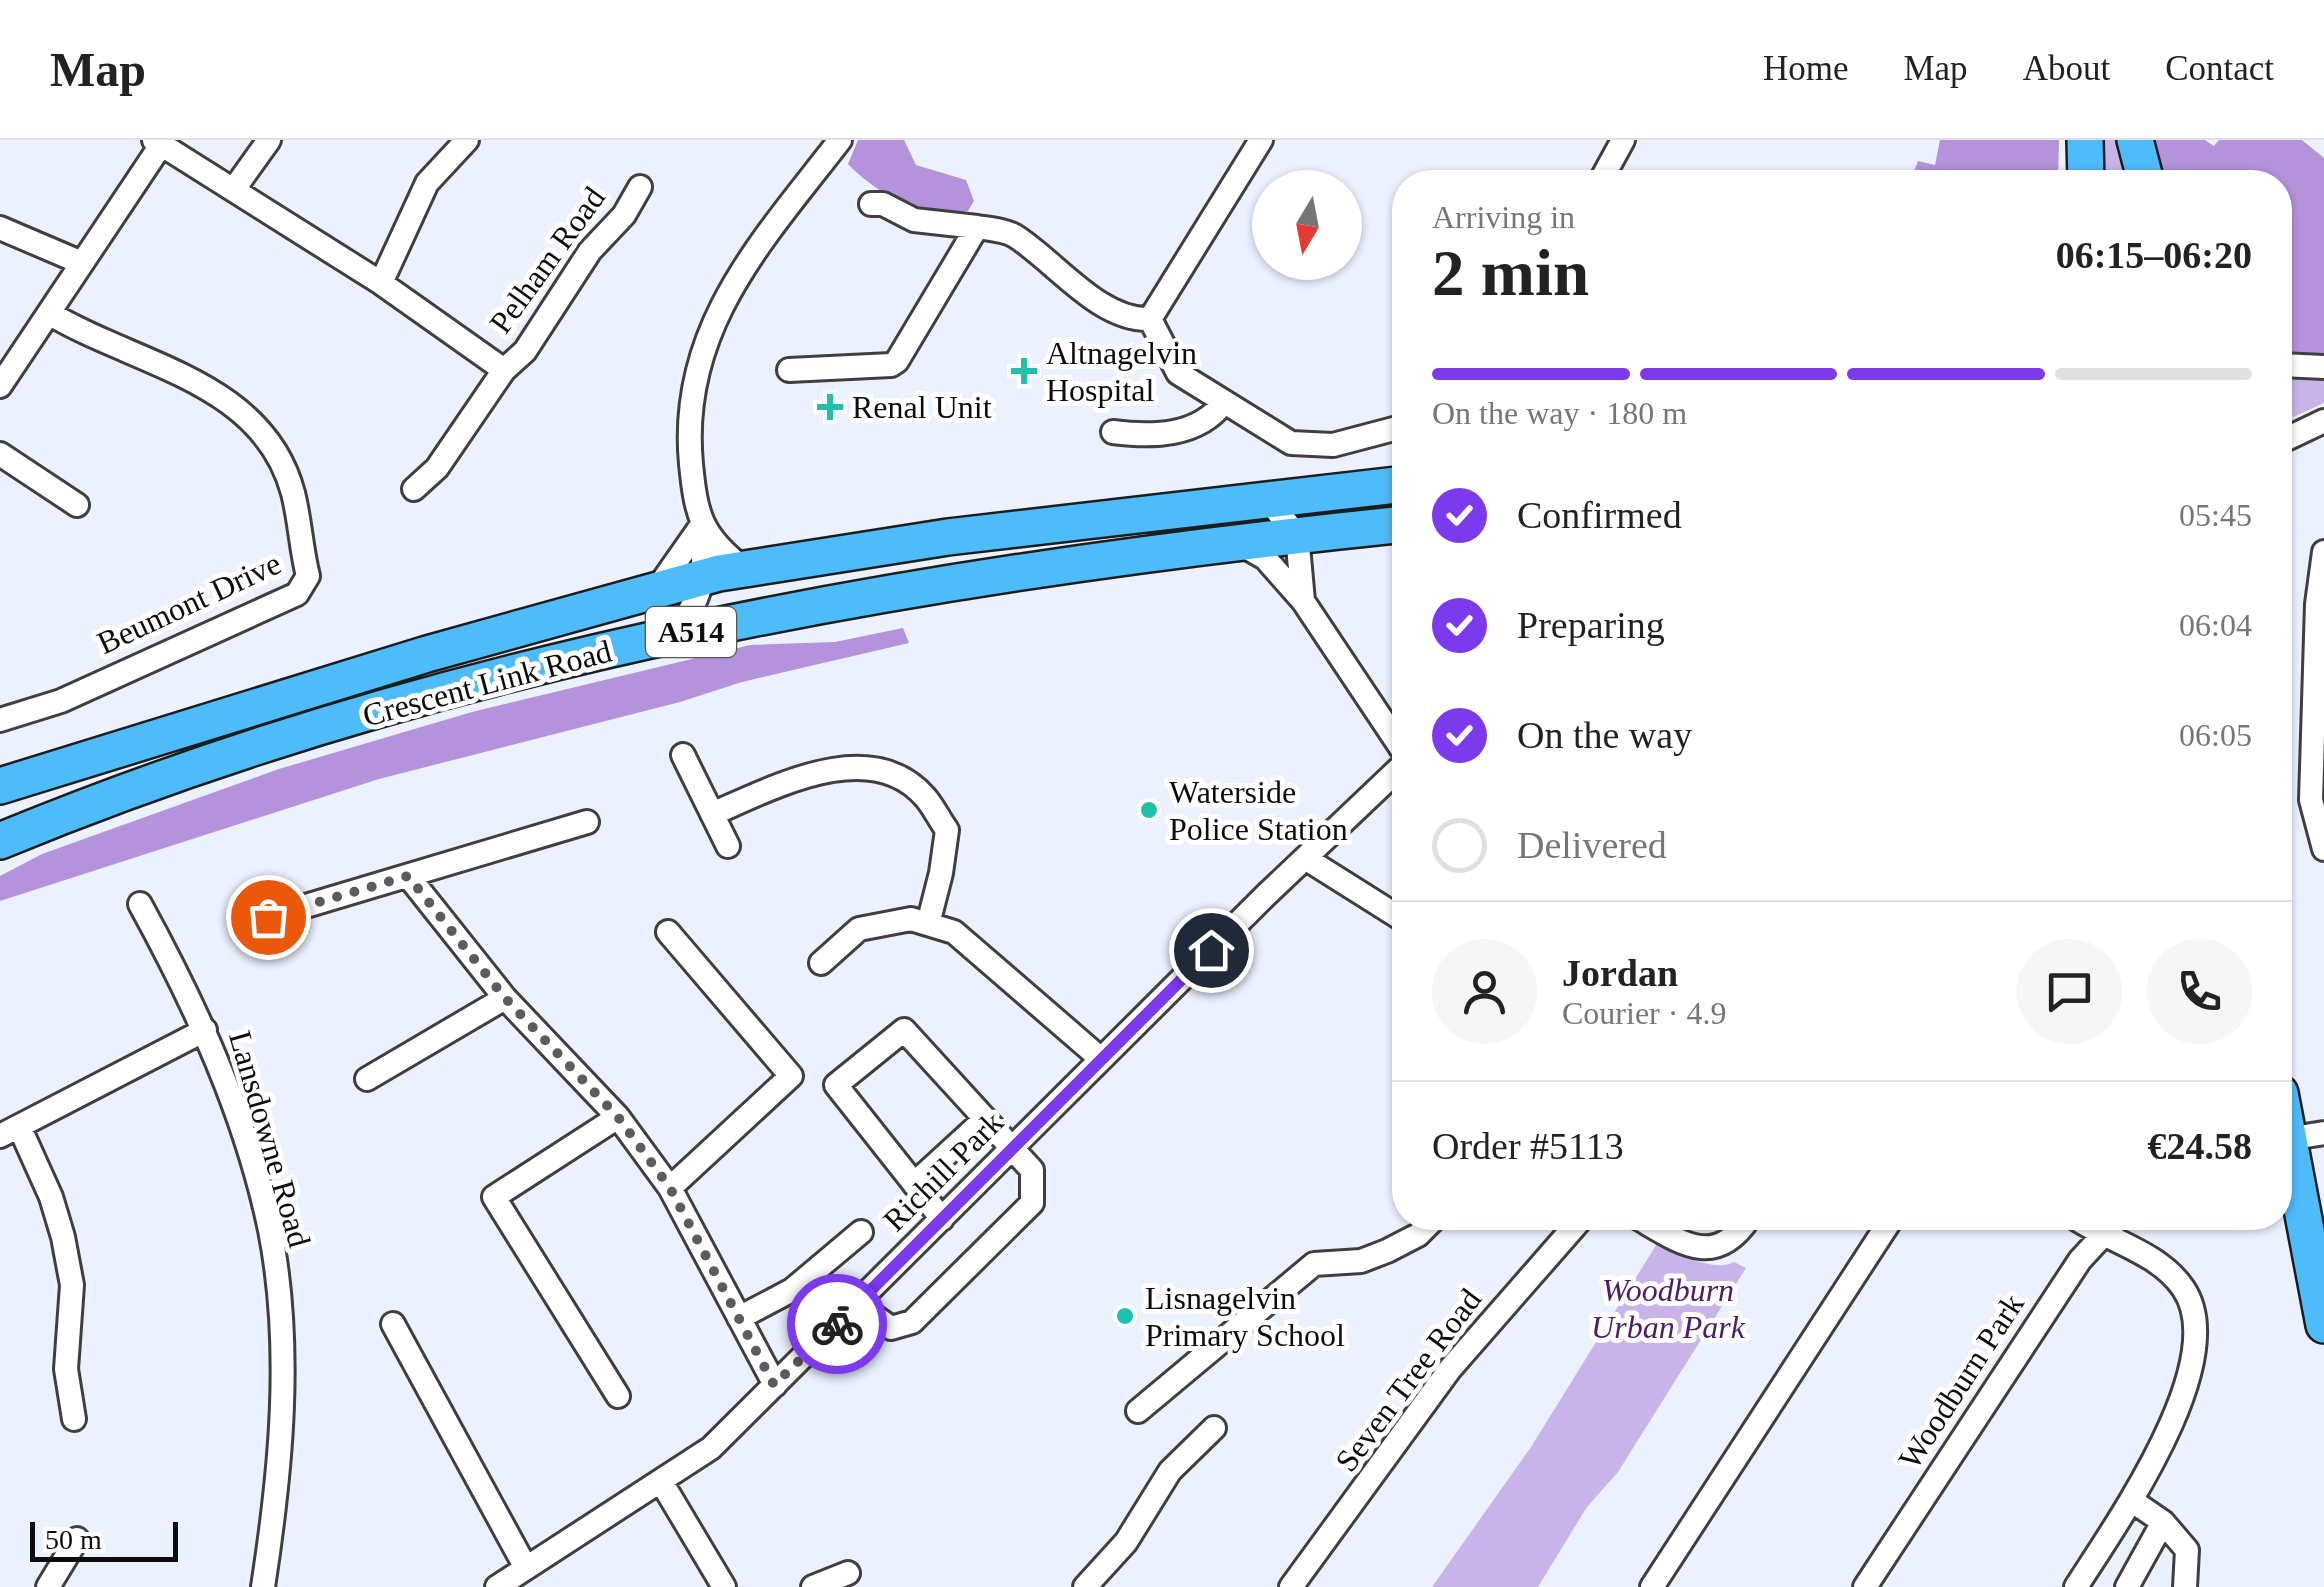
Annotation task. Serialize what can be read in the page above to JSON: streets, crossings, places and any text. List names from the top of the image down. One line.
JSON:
{"streets":{"highway":["A514","Crescent Link Road"],"street":["Pelham Road","Beumont Drive","Lansdowne Road","Richill Park","Seven Tree Road","Woodburn Park"]},"crossings":[["Pelham Road","Beumont Drive"]],"parks":["Woodburn Urban Park"],"places":{"health":["Altnagelvin Hospital","Renal Unit"],"other":["Waterside Police Station","Lisnagelvin Primary School"]},"scale_bar":"50 m","north":"bottom","page":{"header":"Map","nav":["Home","Map","About","Contact"],"heading":["2 min","Arriving in","06:15–06:20"],"panel":["Jordan","Courier · 4.9","Order #5113","€24.58"],"bar":"On the way · 180 m","list":[["Confirmed","05:45"],["Preparing","06:04"],["On the way","06:05"],"Delivered"],"scale":"50 m"}}
